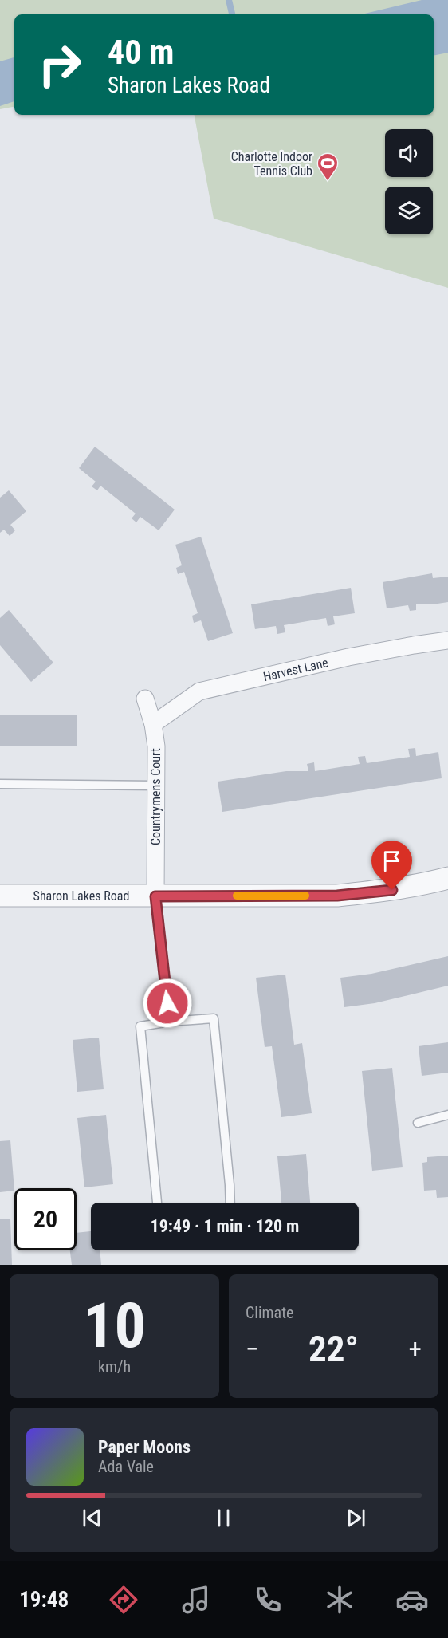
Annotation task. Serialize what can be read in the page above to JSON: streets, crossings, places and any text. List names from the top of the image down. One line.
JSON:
{"streets":{"street":["Harvest Lane","Countrymens Court","Sharon Lakes Road"]},"crossings":[["Harvest Lane","Countrymens Court"],["Countrymens Court","Sharon Lakes Road"]],"places":{"sports":["Charlotte Indoor Tennis Club"]},"page":{"turn":["40 m","Sharon Lakes Road"],"limit":"20","trip":"19:49 · 1 min · 120 m","tile":[["10","km/h"],"Climate"],"heat":["−","22°","+"],"song":["Paper Moons","Ada Vale"],"tabs":"19:48"}}
